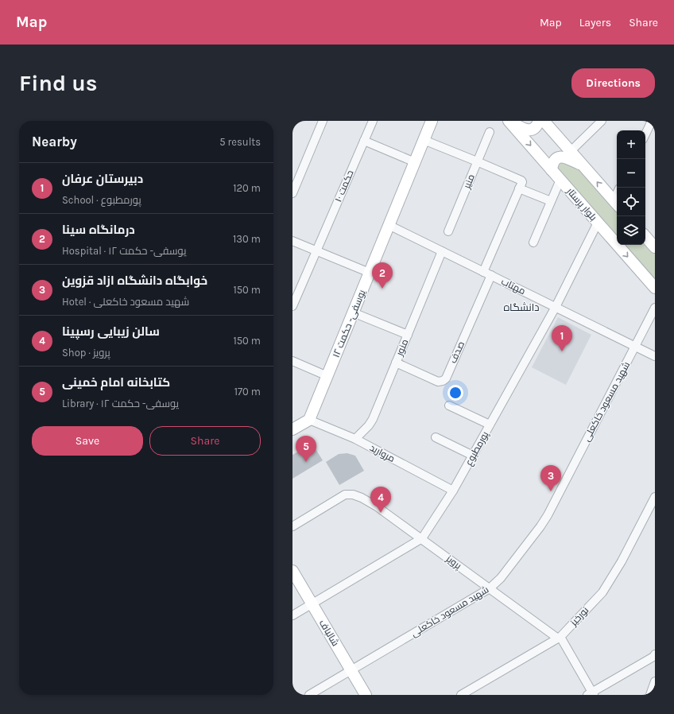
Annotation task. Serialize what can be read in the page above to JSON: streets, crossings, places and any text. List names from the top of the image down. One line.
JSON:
{"streets":{"street":["منیر","حکمت ۱۰","بلوار پرستار","مهتاب","یوسفی- حکمت ۱۲","منور","صدف","شهید مسعود خاکعلی","پورمطبوع","مروارید","پرویز","نورخیز","شالباف"]},"crossings":[["بلوار پرستار","پورمطبوع"],["مهتاب","یوسفی- حکمت ۱۲"],["مهتاب","منور"],["مهتاب","صدف"],["مهتاب","شهید مسعود خاکعلی"],["مهتاب","پورمطبوع"],["یوسفی- حکمت ۱۲","مروارید"],["منور","صدف"],["منور","مروارید"],["شهید مسعود خاکعلی","پرویز"],["شهید مسعود خاکعلی","شالباف"],["پورمطبوع","مروارید"],["پورمطبوع","پرویز"],["پورمطبوع","شالباف"],["پرویز","نورخیز"]],"districts":["دانشگاه"],"page":{"header":"Map","nav":["Map","Layers","Share"],"buttons":["Directions",["Save","Share"]],"title":"Find us","heading":["Nearby","5 results"],"map_buttons":["+","−"],"list":[{"mark":"1","name":"دبیرستان عرفان","note":"School · پورمطبوع","value":"120 m"},{"mark":"2","name":"درمانگاه سینا","note":"Hospital · یوسفی- حکمت ۱۲","value":"130 m"},{"mark":"3","name":"خوابگاه دانشگاه ازاد قزوین","note":"Hotel · شهید مسعود خاکعلی","value":"150 m"},{"mark":"4","name":"سالن زیبایی رسپینا","note":"Shop · پرویز","value":"150 m"},{"mark":"5","name":"کتابخانه امام خمینی","note":"Library · یوسفی- حکمت ۱۲","value":"170 m"}],"pins":["2","1","5","3","4"]}}
